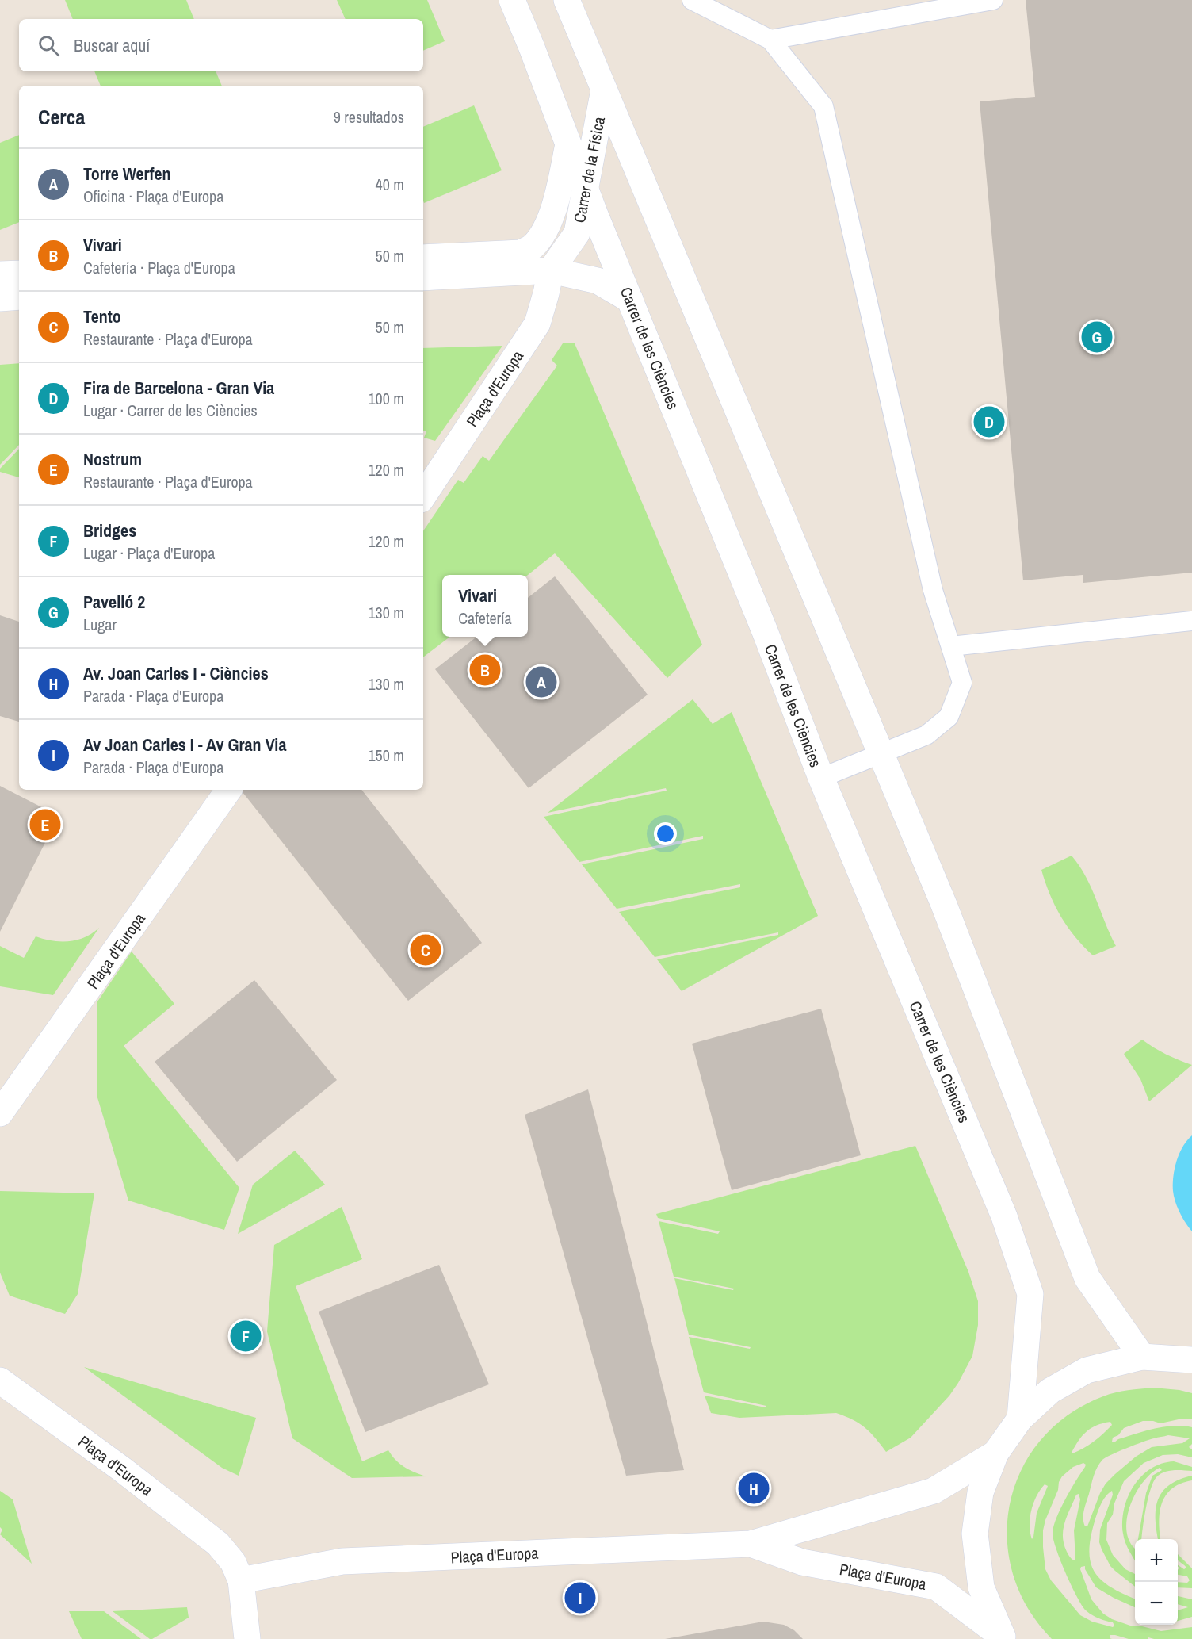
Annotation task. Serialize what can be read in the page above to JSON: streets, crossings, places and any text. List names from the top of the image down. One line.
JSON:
{"streets":{"street":["Carrer de la Física","Carrer de les Ciències","Plaça d'Europa"]},"crossings":[["Carrer de la Física","Carrer de les Ciències"],["Carrer de la Física","Plaça d'Europa"],["Carrer de les Ciències","Plaça d'Europa"]],"page":{"search":"Buscar aquí","heading":["Cerca","9 resultados"],"list":[{"mark":"A","name":"Torre Werfen","note":"Oficina · Plaça d'Europa","value":"40 m"},{"mark":"B","name":"Vivari","note":"Cafetería · Plaça d'Europa","value":"50 m"},{"mark":"C","name":"Tento","note":"Restaurante · Plaça d'Europa","value":"50 m"},{"mark":"D","name":"Fira de Barcelona - Gran Via","note":"Lugar · Carrer de les Ciències","value":"100 m"},{"mark":"E","name":"Nostrum","note":"Restaurante · Plaça d'Europa","value":"120 m"},{"mark":"F","name":"Bridges","note":"Lugar · Plaça d'Europa","value":"120 m"},{"mark":"G","name":"Pavelló 2","note":"Lugar","value":"130 m"},{"mark":"H","name":"Av. Joan Carles I - Ciències","note":"Parada · Plaça d'Europa","value":"130 m"},{"mark":"I","name":"Av Joan Carles I - Av Gran Via","note":"Parada · Plaça d'Europa","value":"150 m"}],"pins":["G","D","B","A","E","C","F","H","I"],"popup":["Vivari","Cafetería"],"map_buttons":["+","−"]}}
